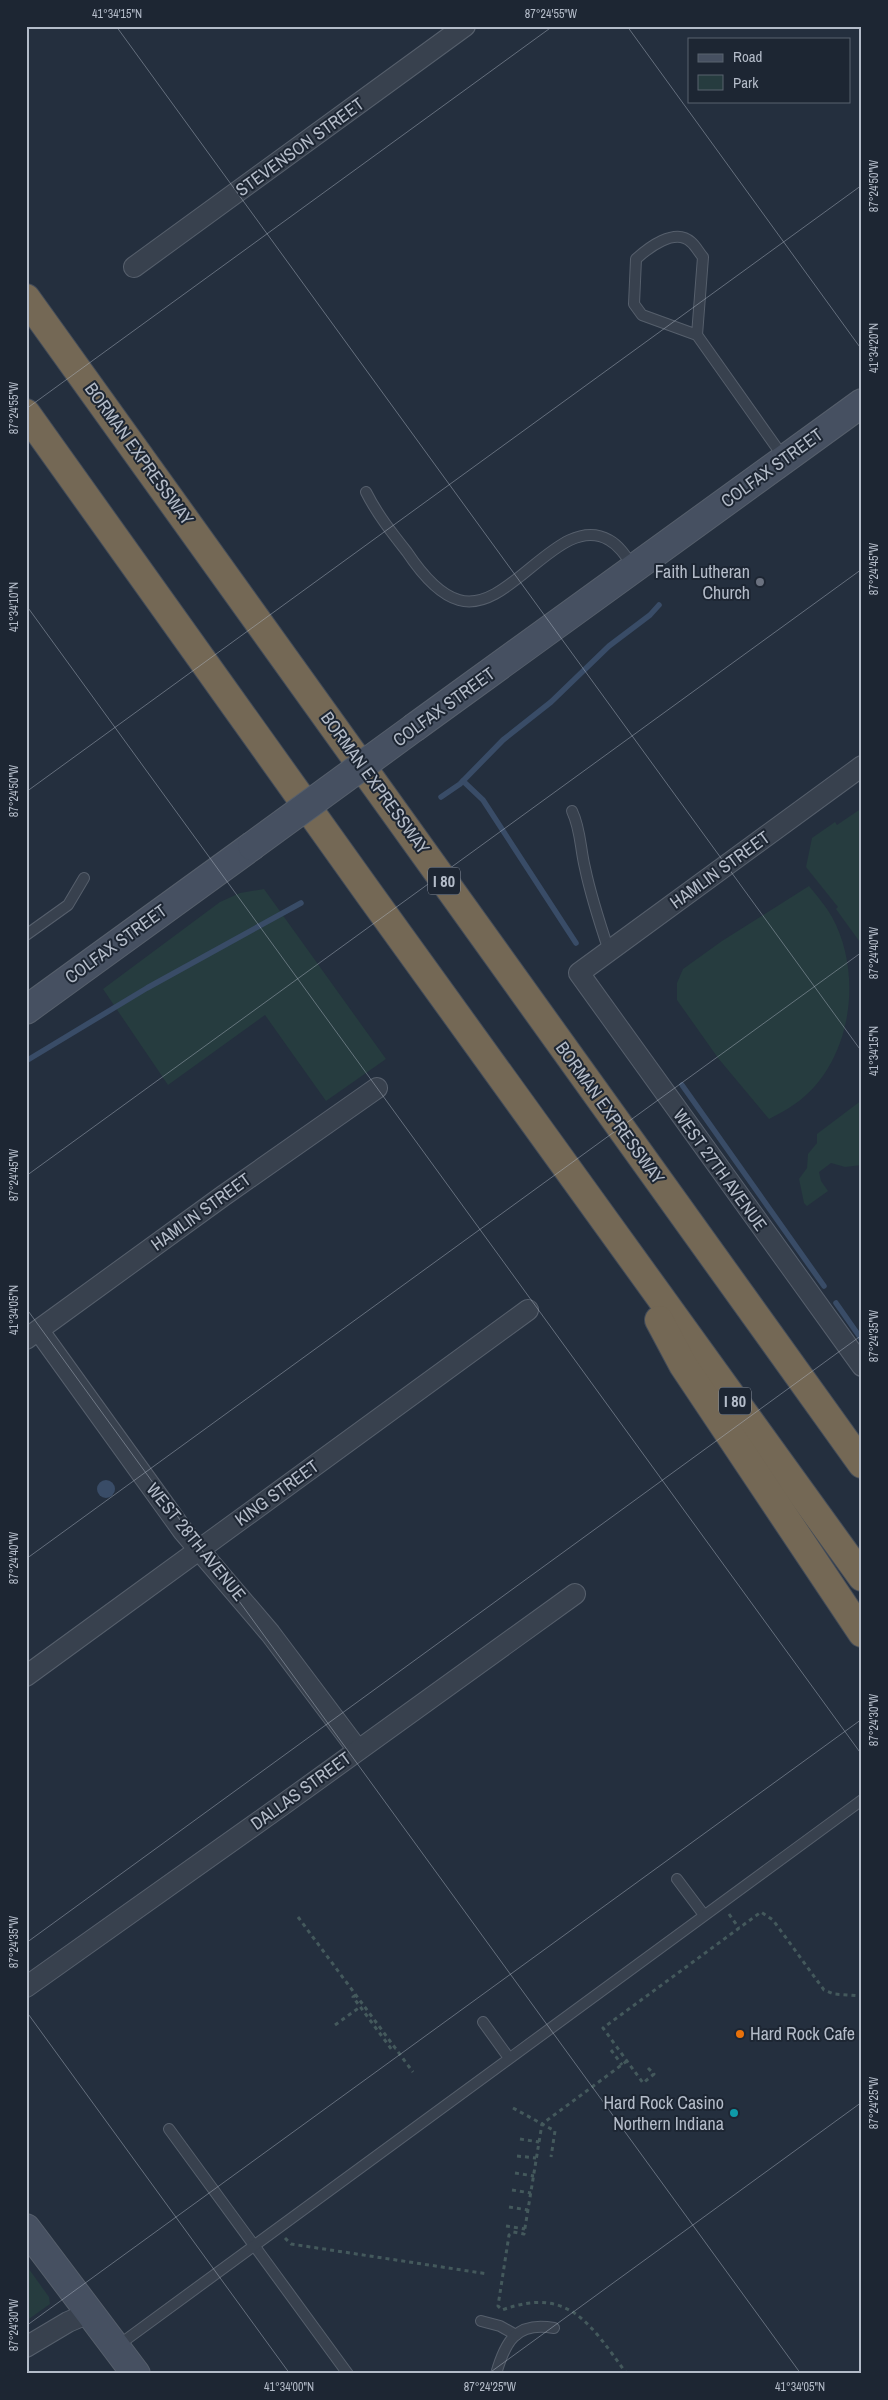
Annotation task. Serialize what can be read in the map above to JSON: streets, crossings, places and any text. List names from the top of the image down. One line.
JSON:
{"streets":{"highway":["BORMAN EXPRESSWAY","I 80"],"street":["STEVENSON STREET","COLFAX STREET","HAMLIN STREET","WEST 27TH AVENUE","KING STREET","WEST 28TH AVENUE","DALLAS STREET"]},"crossings":[["HAMLIN STREET","WEST 27TH AVENUE"],["HAMLIN STREET","WEST 28TH AVENUE"],["KING STREET","WEST 28TH AVENUE"],["WEST 28TH AVENUE","DALLAS STREET"]],"places":["Faith Lutheran Church","Hard Rock Cafe","Hard Rock Casino Northern Indiana"],"legend":["Road","Park"],"coordinates":["41°34'15\"N","87°24'55\"W","87°24'50\"W","41°34'20\"N","87°24'45\"W","41°34'10\"N","87°24'40\"W","41°34'05\"N","87°24'35\"W","87°24'30\"W","87°24'25\"W","41°34'00\"N"]}
